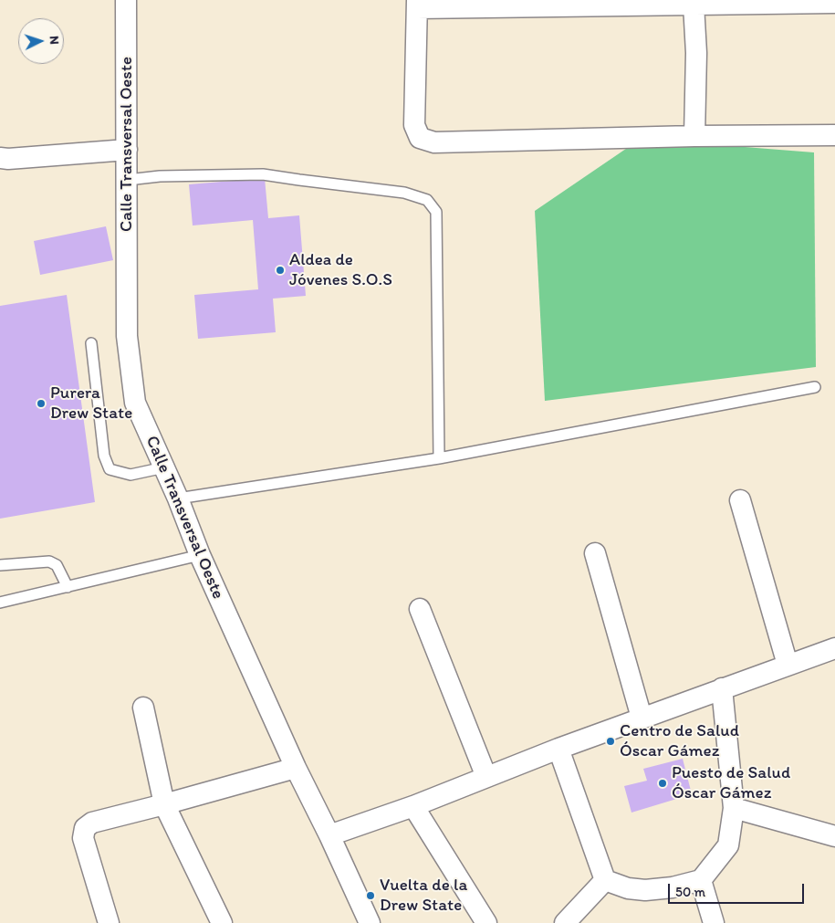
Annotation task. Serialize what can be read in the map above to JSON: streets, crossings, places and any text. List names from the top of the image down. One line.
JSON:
{"streets":{"street":["Calle Transversal Oeste"]},"places":["Aldea de Jóvenes S.O.S","Purera Drew State","Centro de Salud Óscar Gámez","Puesto de Salud Óscar Gámez","Vuelta de la Drew State"],"scale_bar":"50 m","north":"right"}
